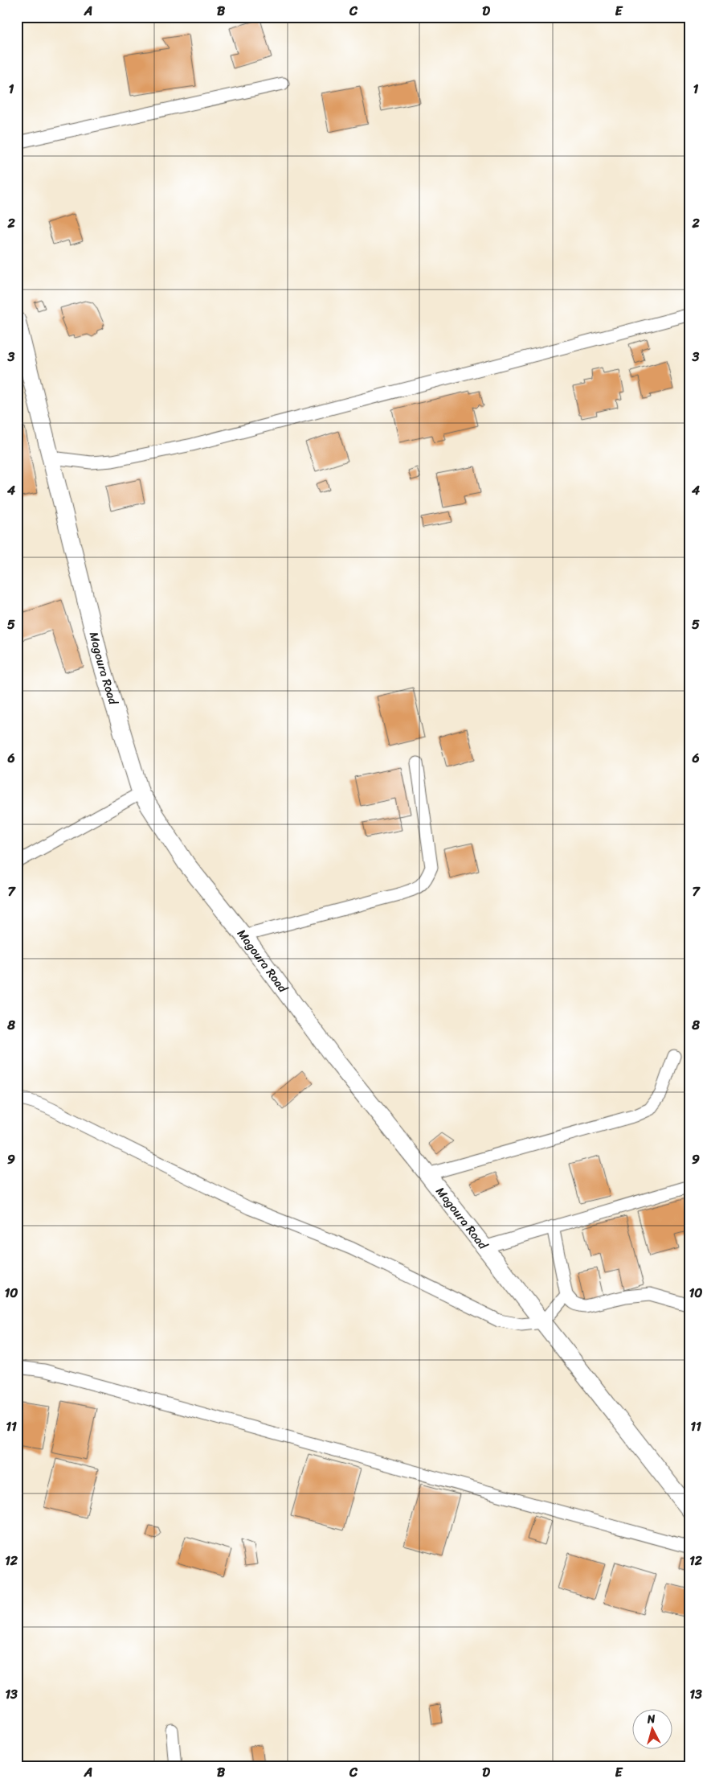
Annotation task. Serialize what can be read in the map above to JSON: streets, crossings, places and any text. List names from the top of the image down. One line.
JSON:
{"streets":{"street":["Magoura Road"]},"north":"top","grid":{"columns":["A","B","C","D","E"],"rows":["1","2","3","4","5","6","7","8","9","10","11","12","13"]}}
